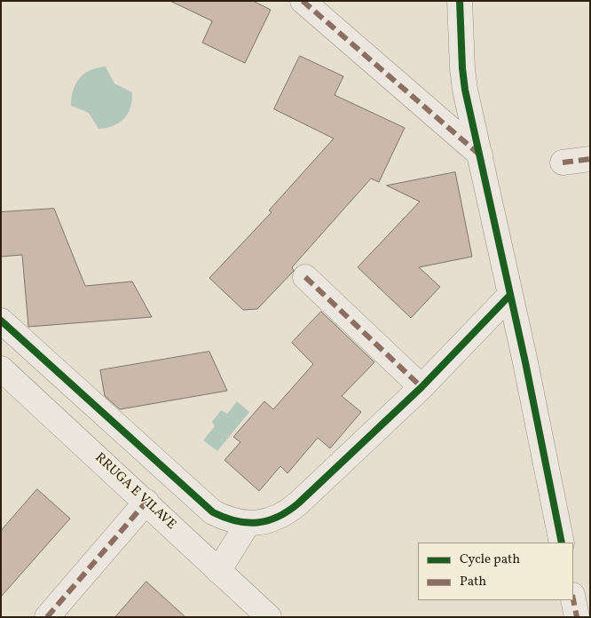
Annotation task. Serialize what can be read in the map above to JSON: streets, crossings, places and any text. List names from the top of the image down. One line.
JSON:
{"streets":{"street":["RRUGA E VILAVE"]},"legend":["Cycle path","Path"]}
